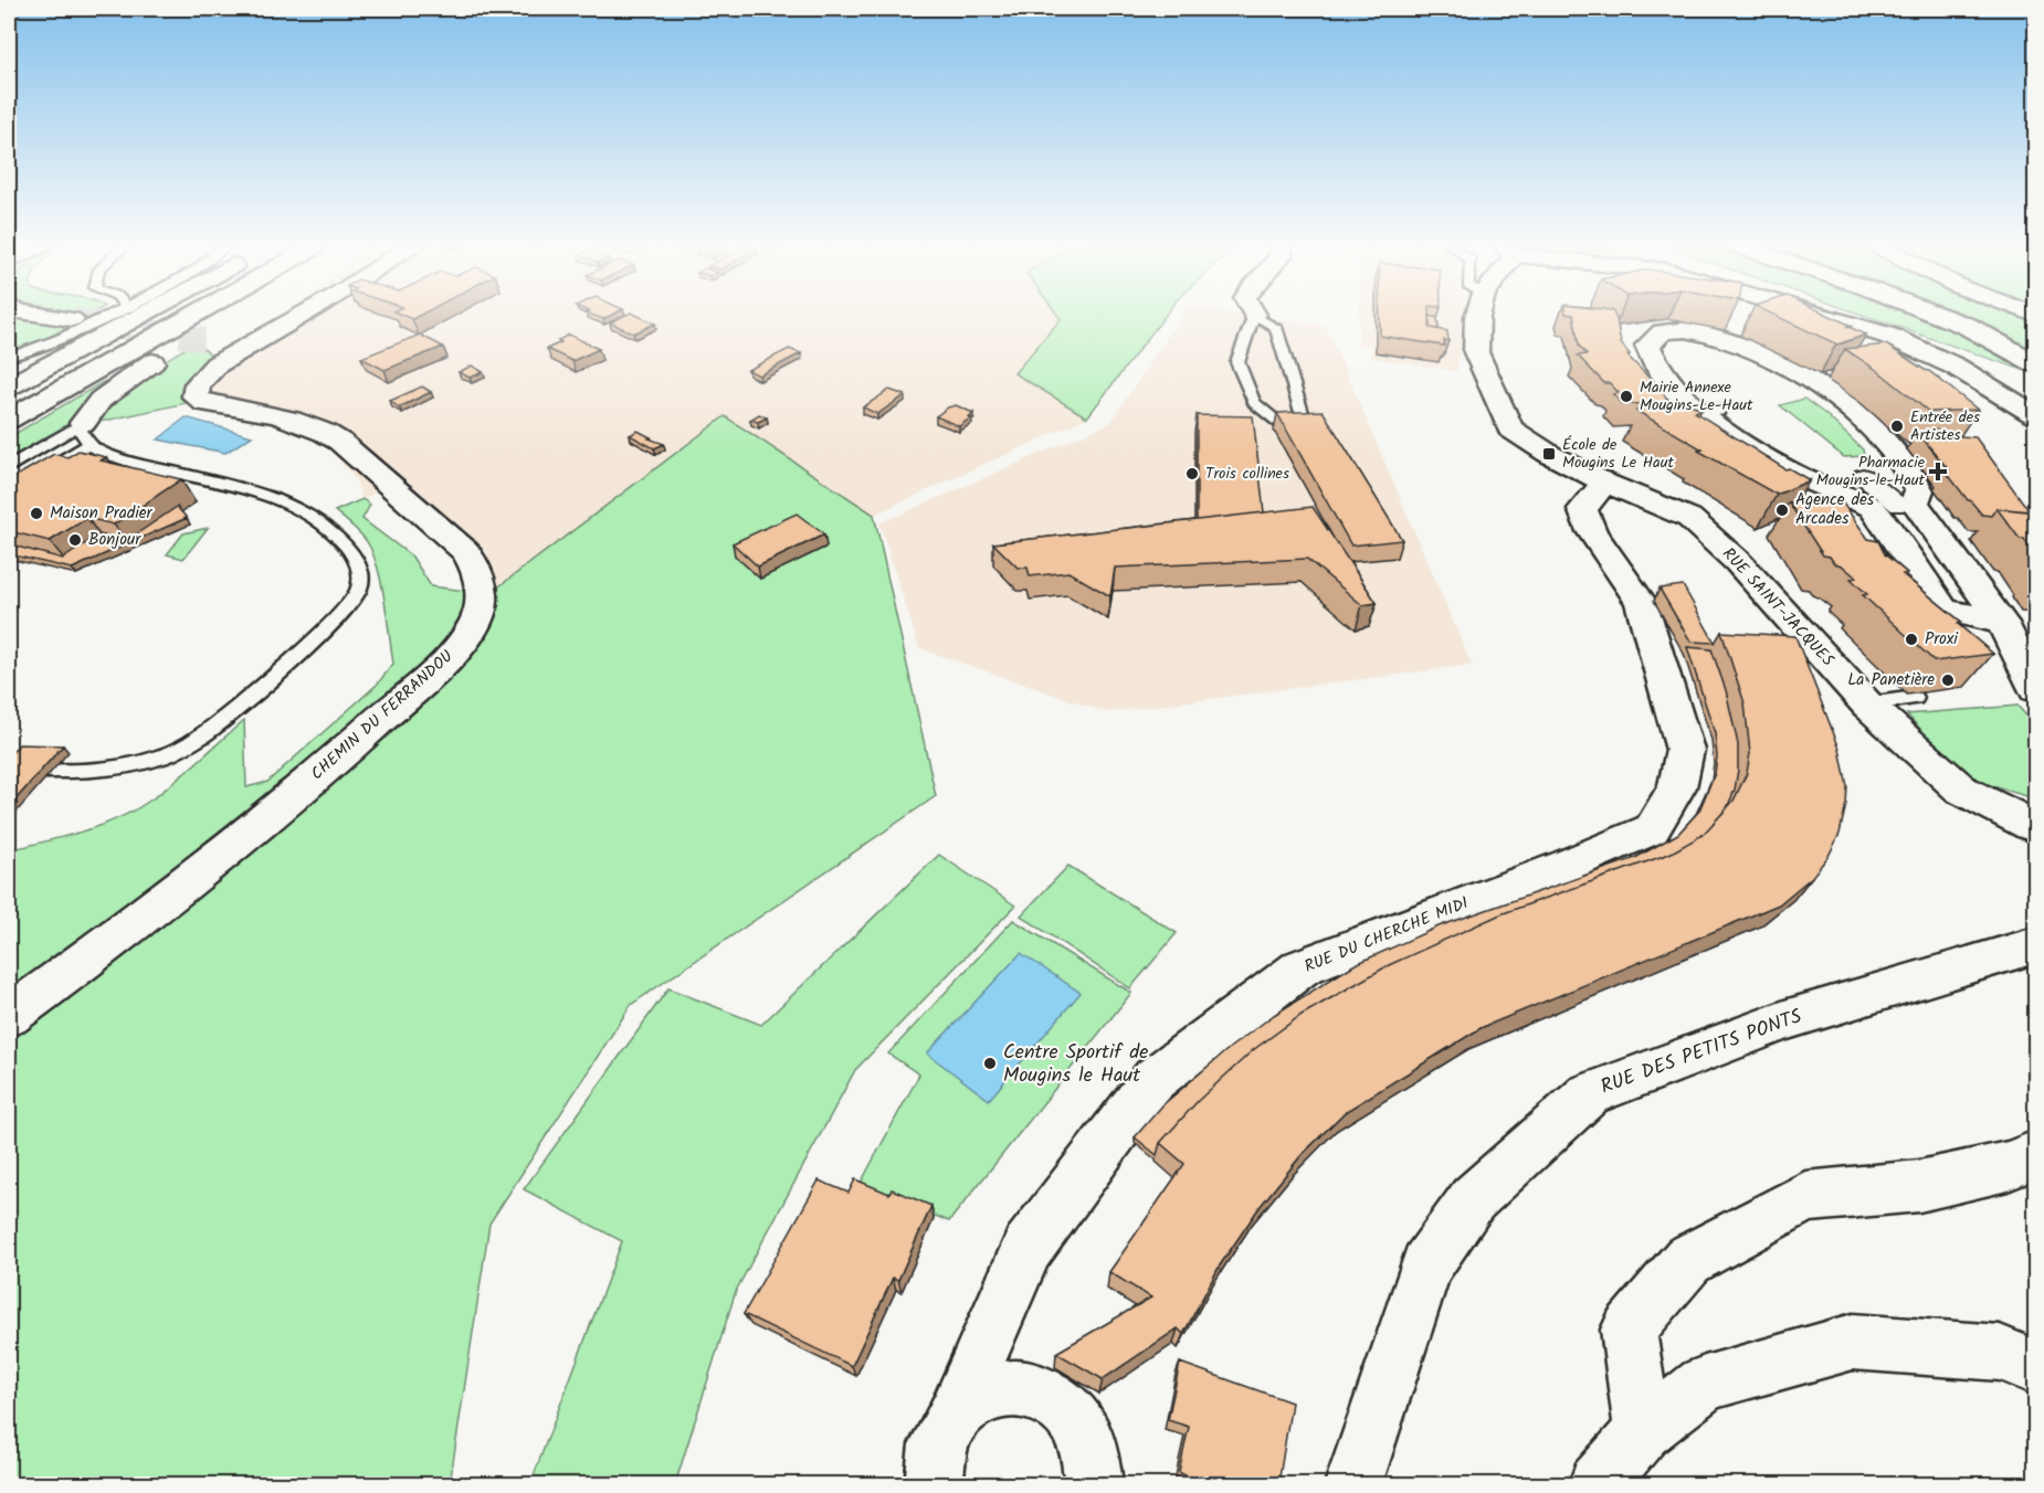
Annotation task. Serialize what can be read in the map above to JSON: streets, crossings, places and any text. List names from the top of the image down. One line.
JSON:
{"streets":{"main road":["RUE SAINT-JACQUES","CHEMIN DU FERRANDOU","RUE DU CHERCHE MIDI","RUE DES PETITS PONTS"]},"crossings":[["RUE SAINT-JACQUES","RUE DU CHERCHE MIDI"]],"places":{"other":["Mairie Annexe Mougins-Le-Haut","Entrée des Artistes","Trois collines","Agence des Arcades","Maison Pradier","Bonjour","Proxi","La Panetière","Centre Sportif de Mougins le Haut"],"transit":["École de Mougins Le Haut"],"health":["Pharmacie Mougins-le-Haut"]}}
